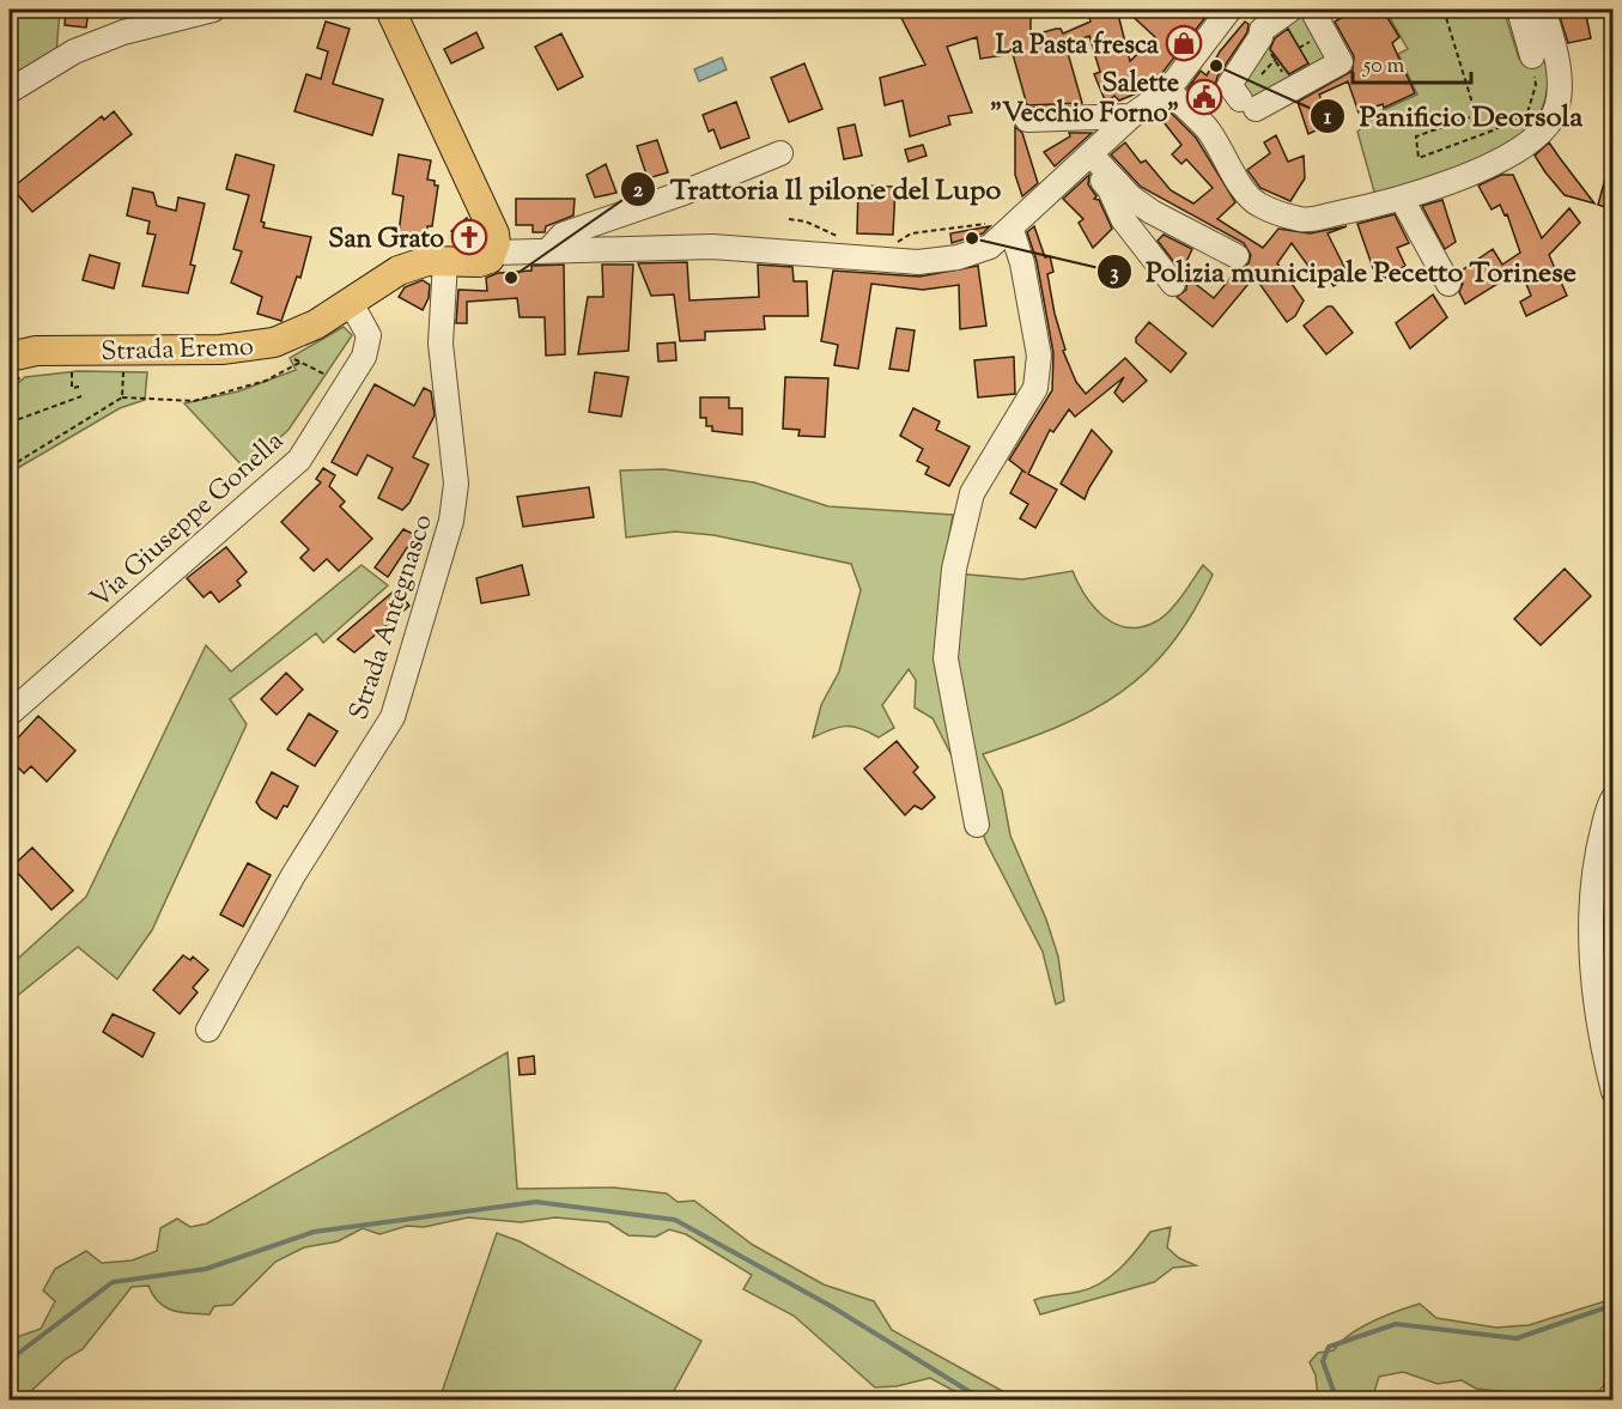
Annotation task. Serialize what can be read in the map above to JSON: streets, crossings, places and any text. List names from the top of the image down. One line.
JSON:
{"streets":{"main road":["Strada Eremo"],"street":["Via Giuseppe Gonella","Strada Antegnasco"]},"crossings":[["Strada Eremo","Via Giuseppe Gonella"],["Strada Eremo","Strada Antegnasco"]],"places":{"shop":["La Pasta fresca"],"other":["Panificio Deorsola","Polizia municipale Pecetto Torinese","Trattoria Il pilone del Lupo"],"public building":["Salette \"Vecchio Forno\""],"church":["San Grato"]},"scale_bar":"50 m"}
